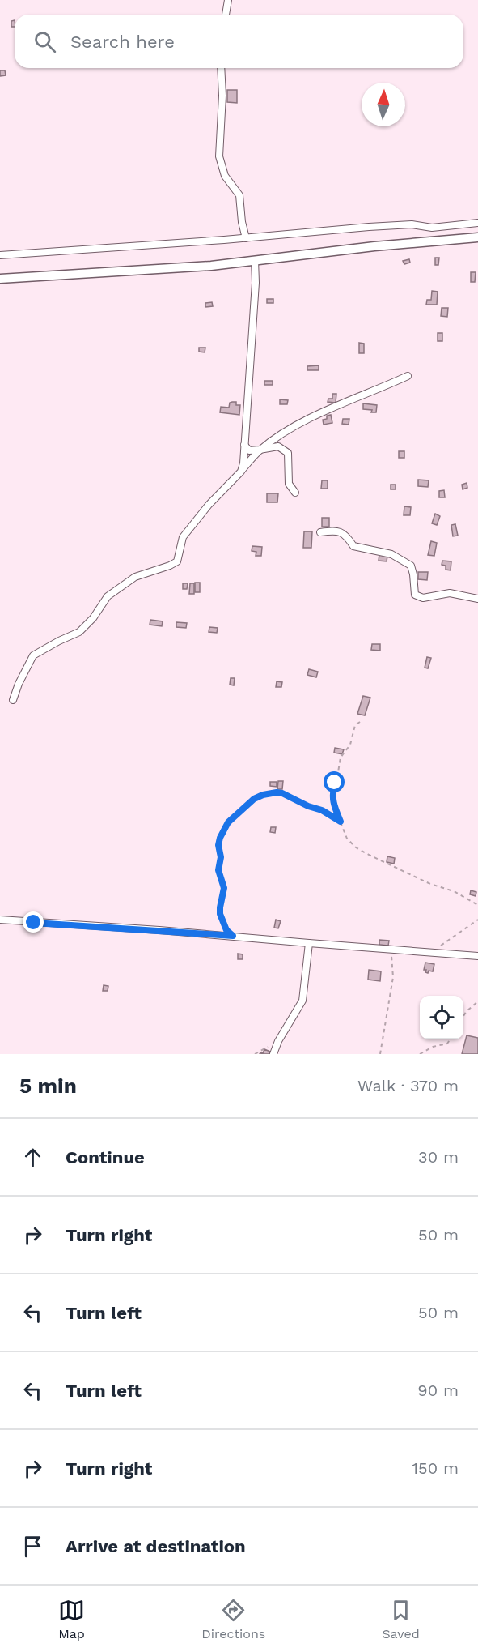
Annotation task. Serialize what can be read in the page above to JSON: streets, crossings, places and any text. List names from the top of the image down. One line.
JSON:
{"north":"top","page":{"search":"Search here","heading":["5 min","Walk · 370 m"],"list":[["Continue","30 m"],["Turn right","50 m"],["Turn left","50 m"],["Turn left","90 m"],["Turn right","150 m"],"Arrive at destination"],"nav":["Map","Directions","Saved"]}}
